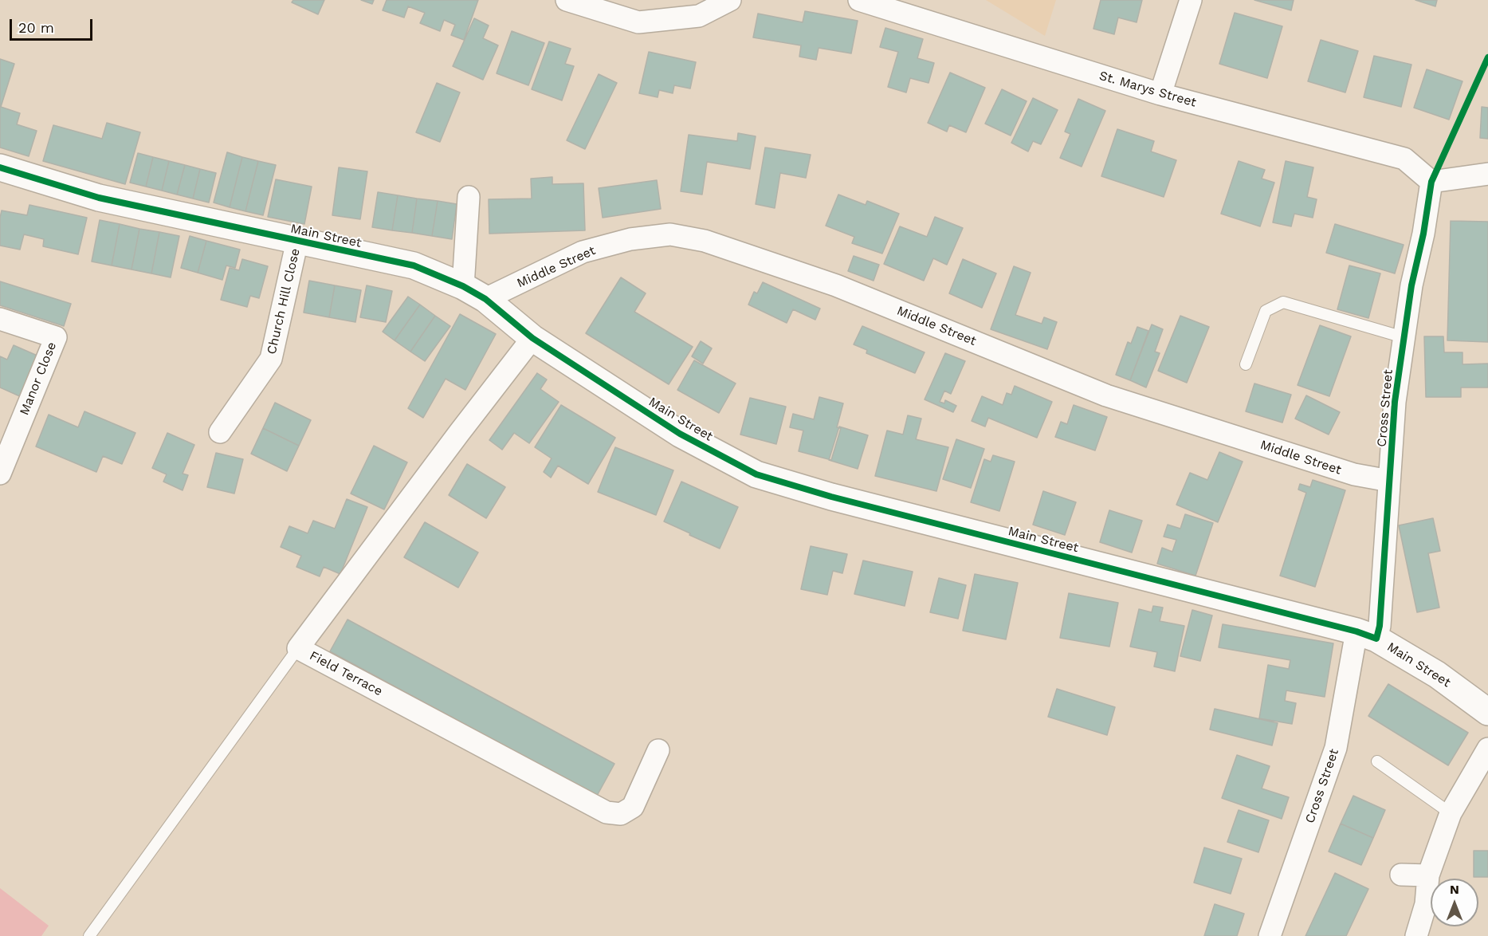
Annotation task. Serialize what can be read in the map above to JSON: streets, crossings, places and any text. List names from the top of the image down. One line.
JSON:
{"streets":{"street":["St. Marys Street","Main Street","Middle Street","Church Hill Close","Manor Close","Cross Street","Field Terrace"]},"crossings":[["St. Marys Street","Cross Street"],["Main Street","Middle Street"],["Main Street","Church Hill Close"],["Main Street","Cross Street"],["Main Street","Field Terrace"],["Middle Street","Cross Street"]],"scale_bar":"20 m","north":"top"}
